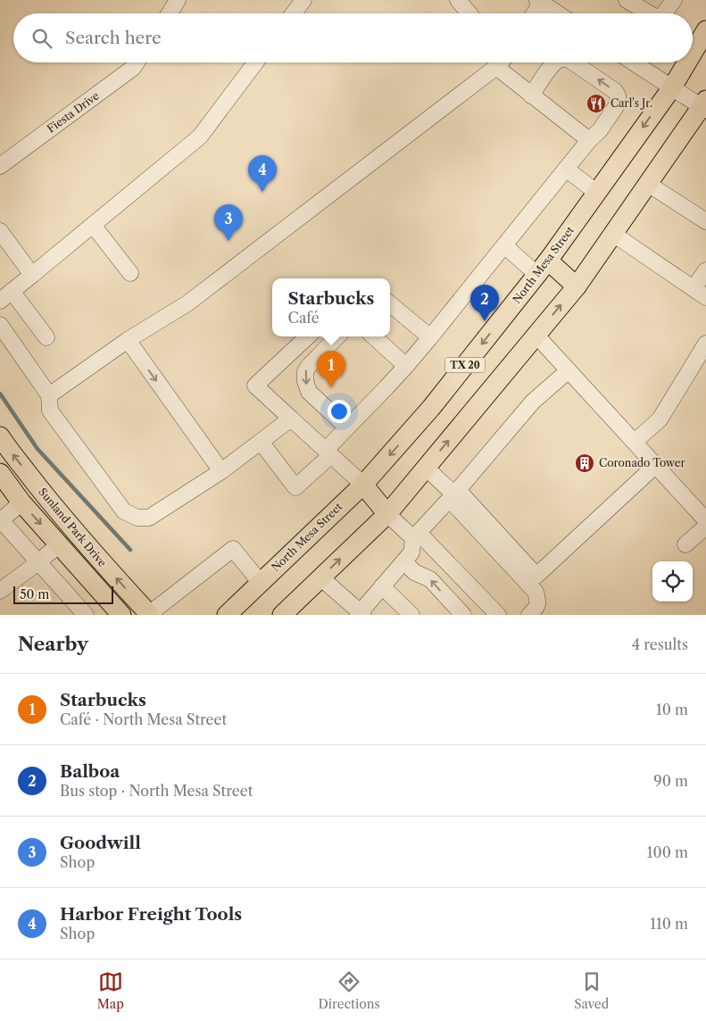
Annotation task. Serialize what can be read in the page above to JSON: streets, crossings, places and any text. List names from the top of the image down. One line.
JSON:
{"streets":{"main road":["North Mesa Street","TX 20","Sunland Park Drive"],"street":["Fiesta Drive"]},"places":{"restaurant":["Carl's Jr."],"building":["Coronado Tower"]},"scale_bar":"50 m","page":{"search":"Search here","pins":["4","3","2","1"],"popup":["Starbucks","Café"],"scale":"50 m","heading":["Nearby","4 results"],"list":[{"mark":"1","name":"Starbucks","note":"Café · North Mesa Street","value":"10 m"},{"mark":"2","name":"Balboa","note":"Bus stop · North Mesa Street","value":"90 m"},{"mark":"3","name":"Goodwill","note":"Shop","value":"100 m"},{"mark":"4","name":"Harbor Freight Tools","note":"Shop","value":"110 m"}],"nav":["Map","Directions","Saved"]}}
